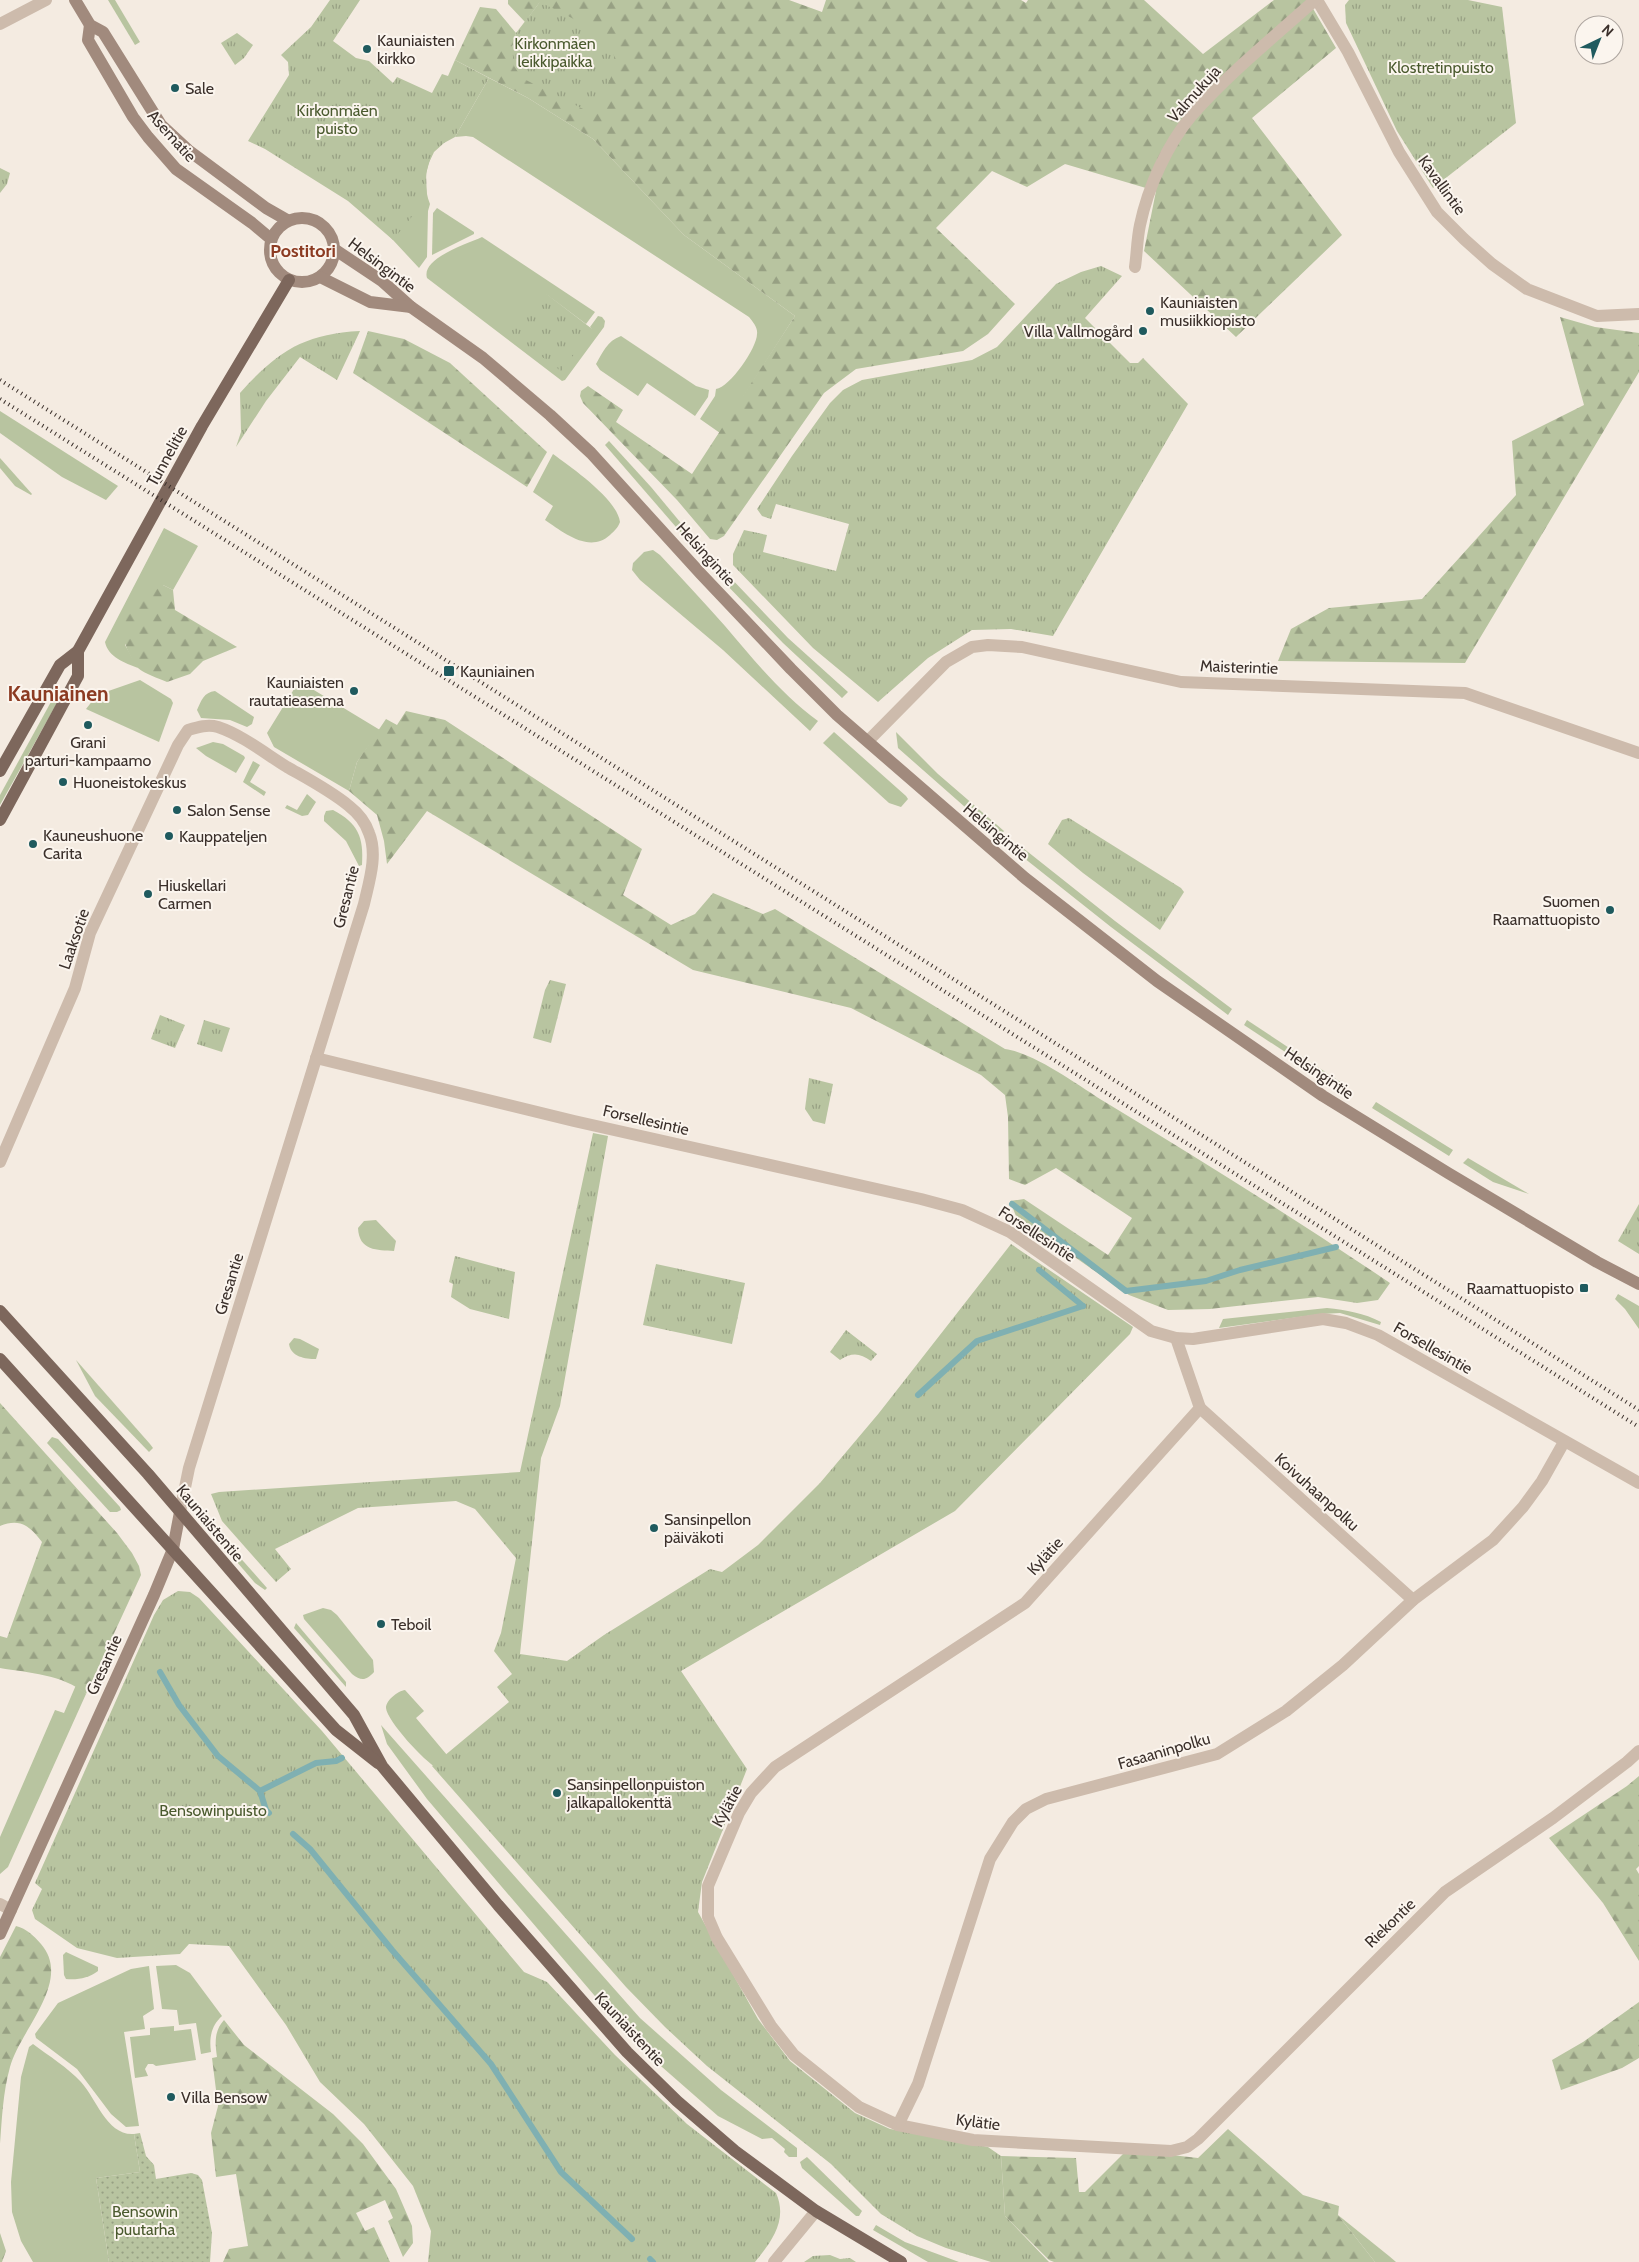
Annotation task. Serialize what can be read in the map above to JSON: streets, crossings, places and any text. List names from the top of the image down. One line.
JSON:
{"streets":{"main road":["Asematie","Helsingintie","Tunnelitie","Gresantie","Kauniaistentie"],"street":["Valmukuja","Kavallintie","Maisterintie","Laaksotie","Forsellesintie","Koivuhaanpolku","Kylätie","Fasaaninpolku","Riekontie"]},"crossings":[["Valmukuja","Kavallintie"],["Asematie","Helsingintie"],["Asematie","Tunnelitie"],["Helsingintie","Tunnelitie"],["Helsingintie","Maisterintie"],["Gresantie","Laaksotie"],["Gresantie","Forsellesintie"],["Gresantie","Kauniaistentie"],["Forsellesintie","Fasaaninpolku"],["Koivuhaanpolku","Kylätie"],["Koivuhaanpolku","Fasaaninpolku"],["Kylätie","Fasaaninpolku"],["Kylätie","Riekontie"]],"districts":["Postitori","Kauniainen"],"parks":["Kirkonmäen leikkipaikka","Klostretinpuisto","Kirkonmäen puisto","Bensowinpuisto","Bensowin puutarha"],"places":{"other":["Kauniaisten kirkko","Sale","Kauniaisten musiikkiopisto","Villa Vallmogård","Kauniaisten rautatieasema","Grani parturi-kampaamo","Huoneistokeskus","Salon Sense","Kauppateljen","Kauneushuone Carita","Hiuskellari Carmen","Suomen Raamattuopisto","Sansinpellon päiväkoti","Teboil","Sansinpellonpuiston jalkapallokenttä","Villa Bensow"],"transit":["Kauniainen","Raamattuopisto"]},"north":"top right"}
